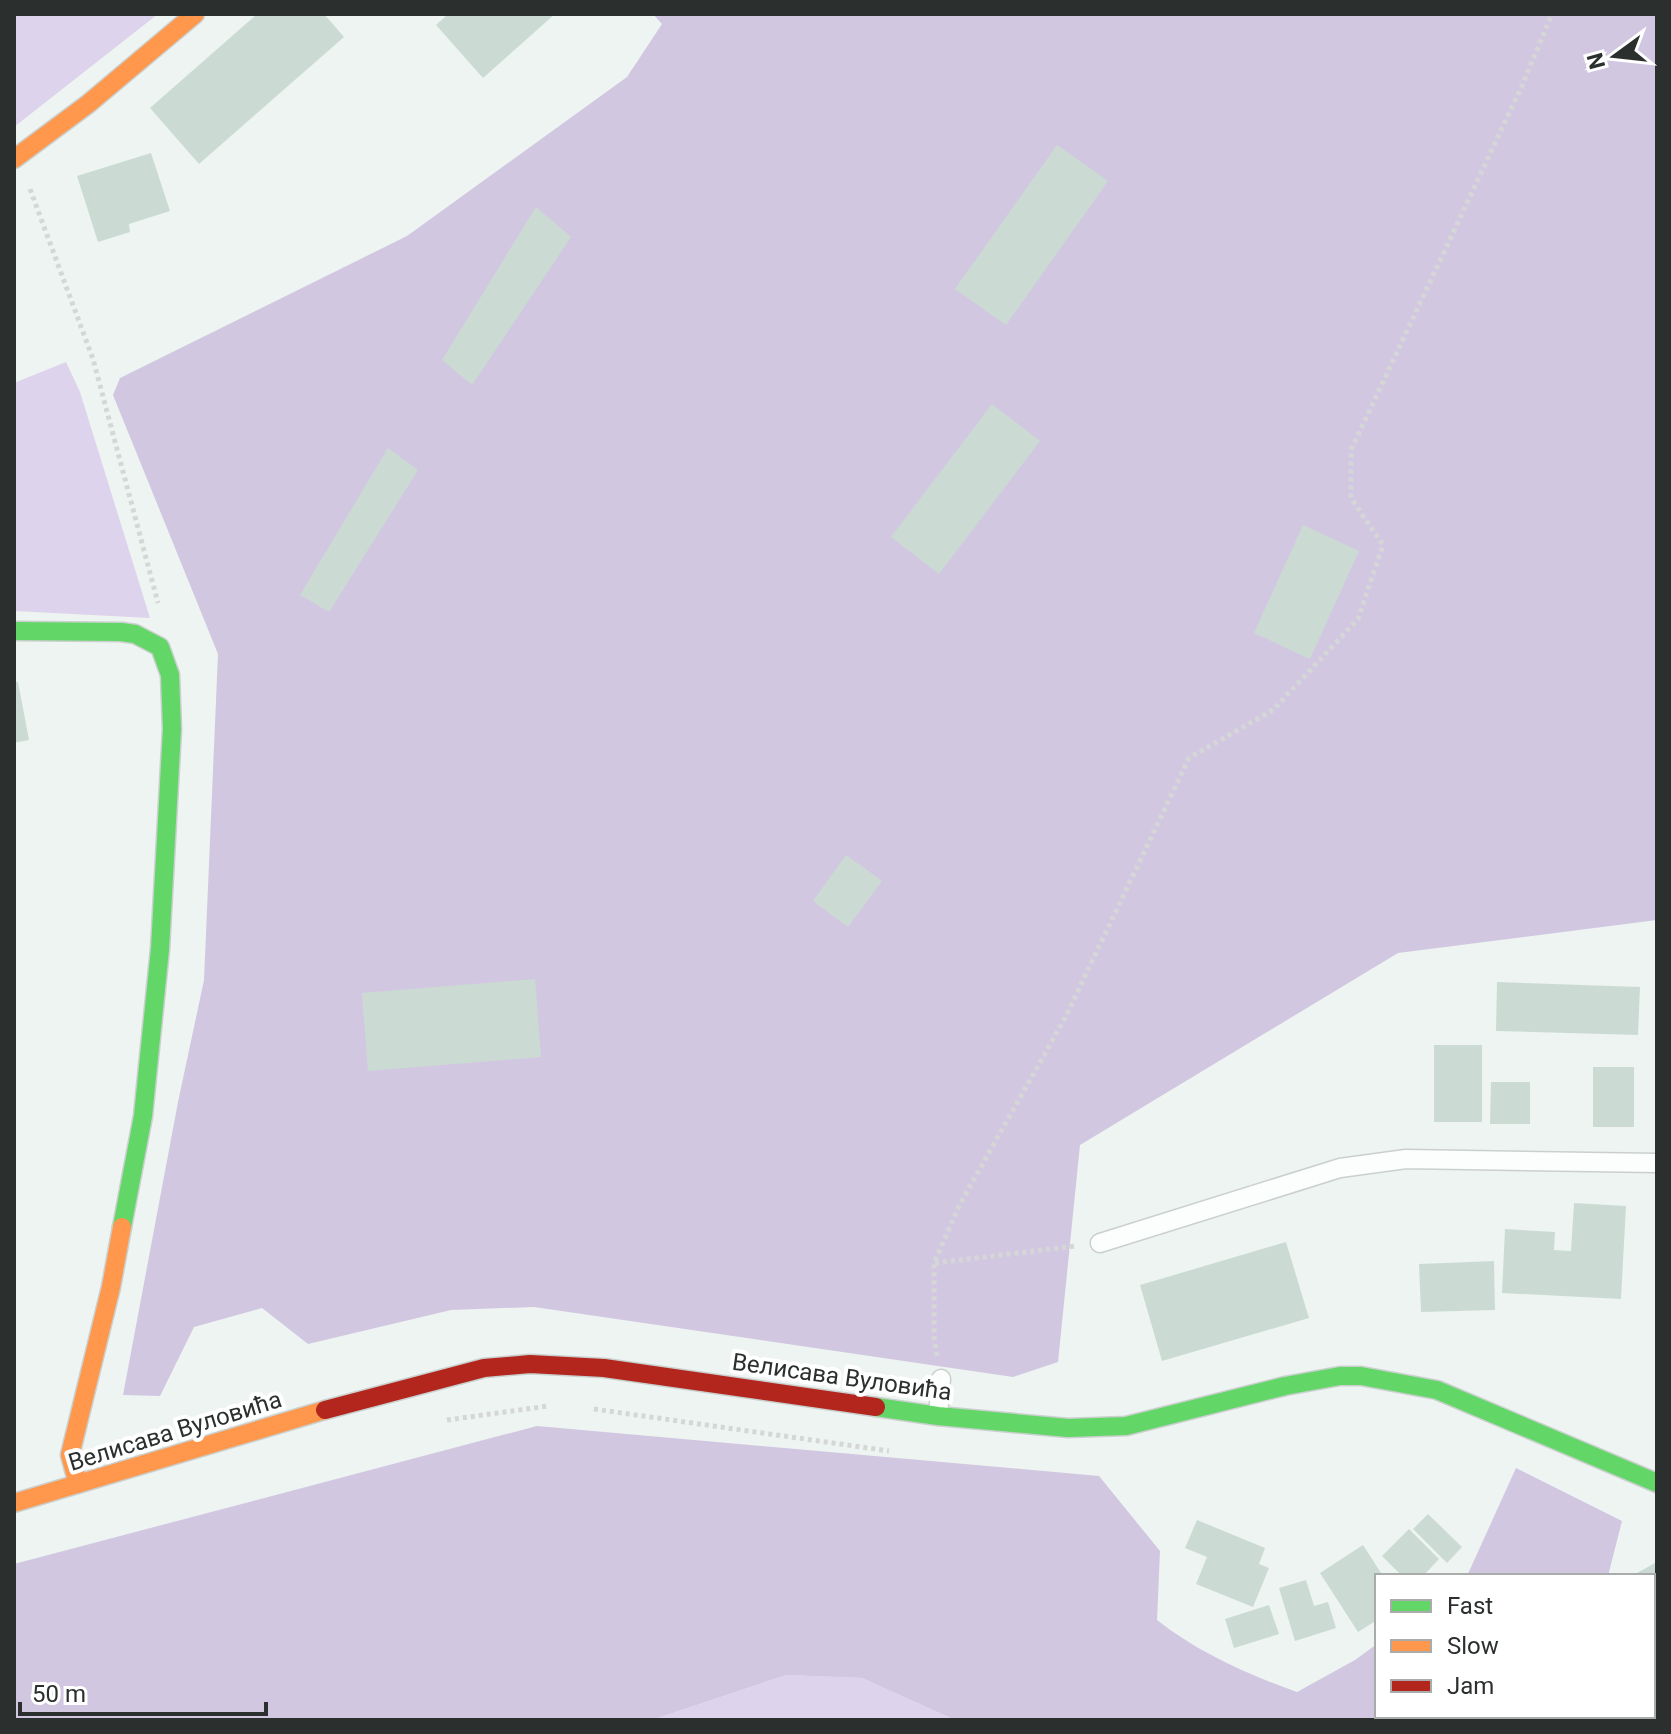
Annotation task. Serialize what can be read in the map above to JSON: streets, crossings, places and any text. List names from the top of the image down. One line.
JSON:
{"streets":{"street":["Велисава Вуловића"]},"legend":["Fast","Slow","Jam"],"scale_bar":"50 m","north":"left"}
